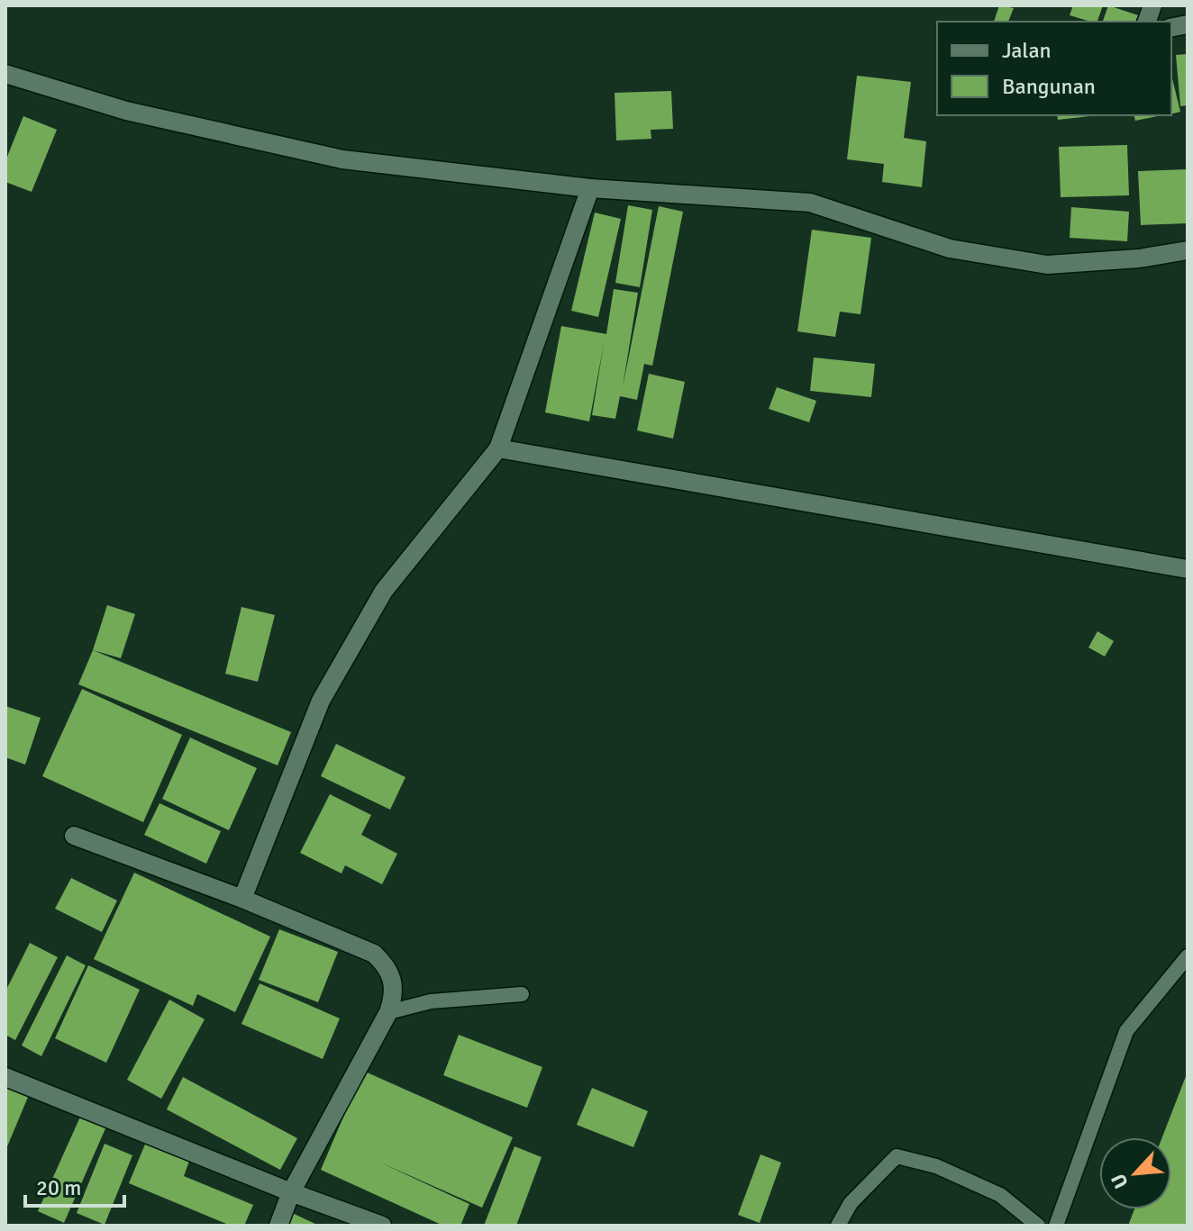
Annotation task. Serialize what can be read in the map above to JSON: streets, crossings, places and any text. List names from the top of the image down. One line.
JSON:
{"legend":["Jalan","Bangunan"],"scale_bar":"20 m","north":"bottom left"}
